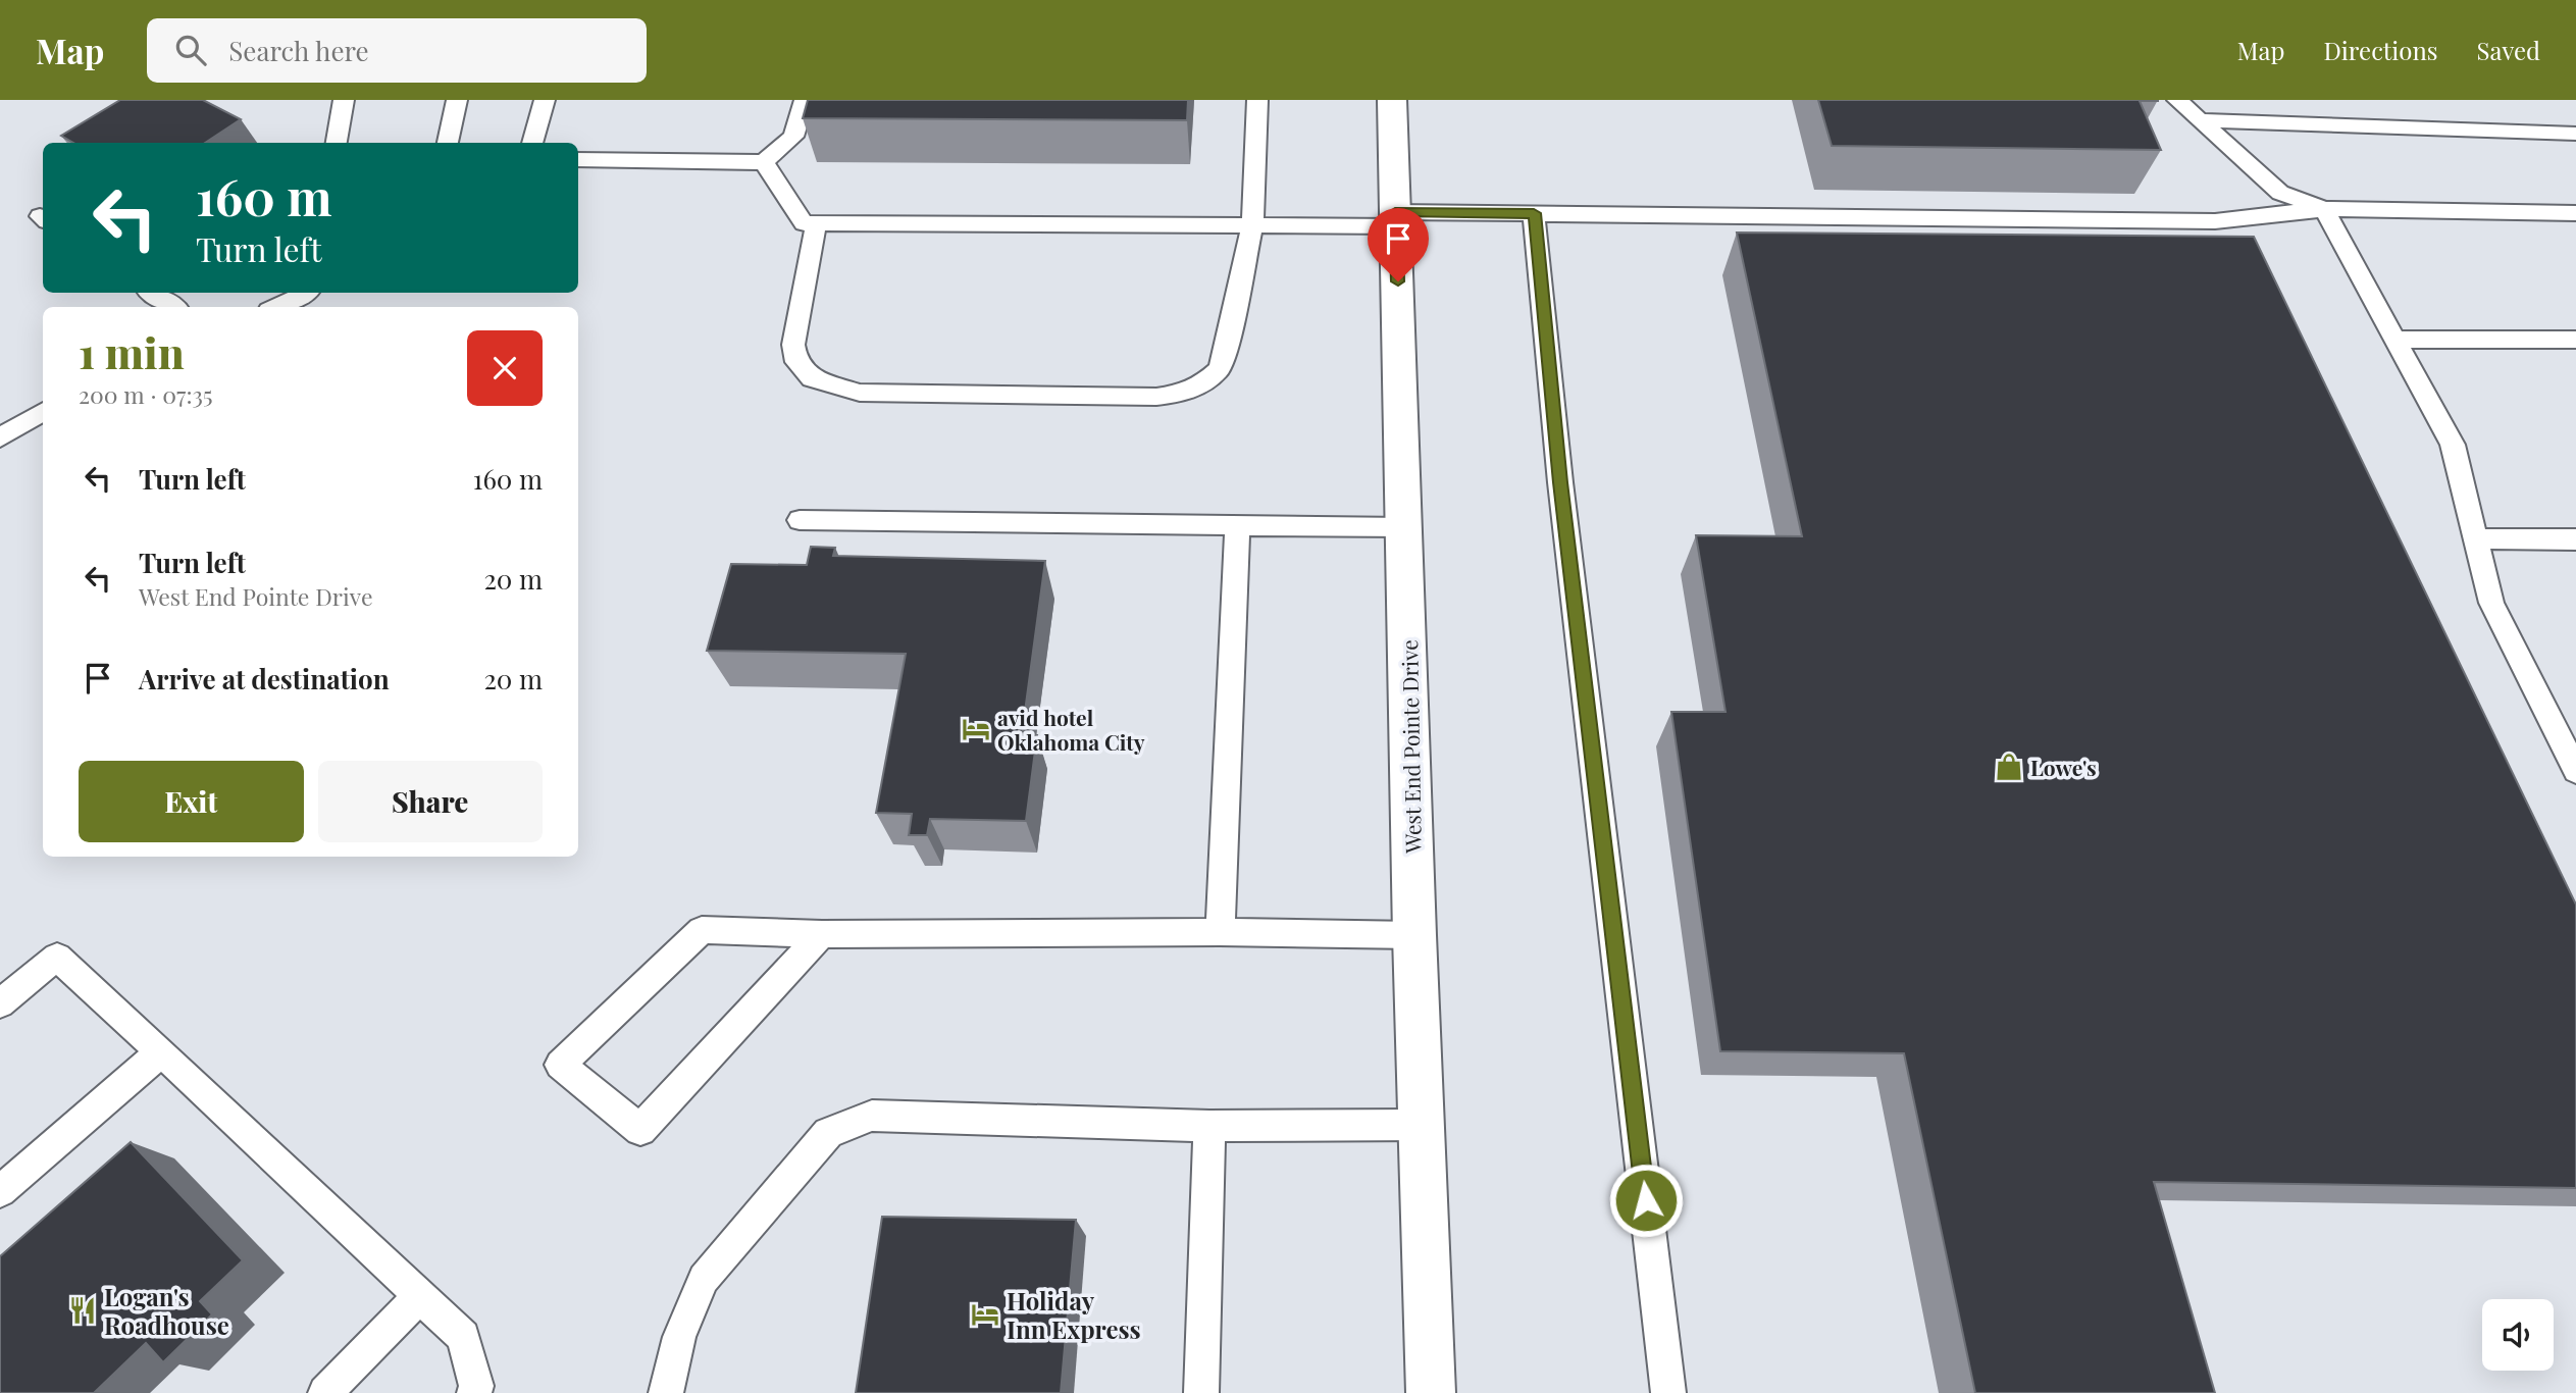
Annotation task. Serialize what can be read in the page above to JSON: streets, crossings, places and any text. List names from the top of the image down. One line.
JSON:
{"streets":{"street":["West End Pointe Drive"]},"places":{"hotel":["avid hotel Oklahoma City","Holiday Inn Express"],"shop":["Lowe's"],"restaurant":["Logan's Roadhouse"]},"page":{"header":"Map","search":"Search here","nav":["Map","Directions","Saved"],"turn":["160 m","Turn left"],"heading":["1 min","200 m · 07:35"],"list":[{"name":"Turn left","value":"160 m"},{"name":"Turn left","note":"West End Pointe Drive","value":"20 m"},{"name":"Arrive at destination","value":"20 m"}],"buttons":["Exit","Share"]}}
